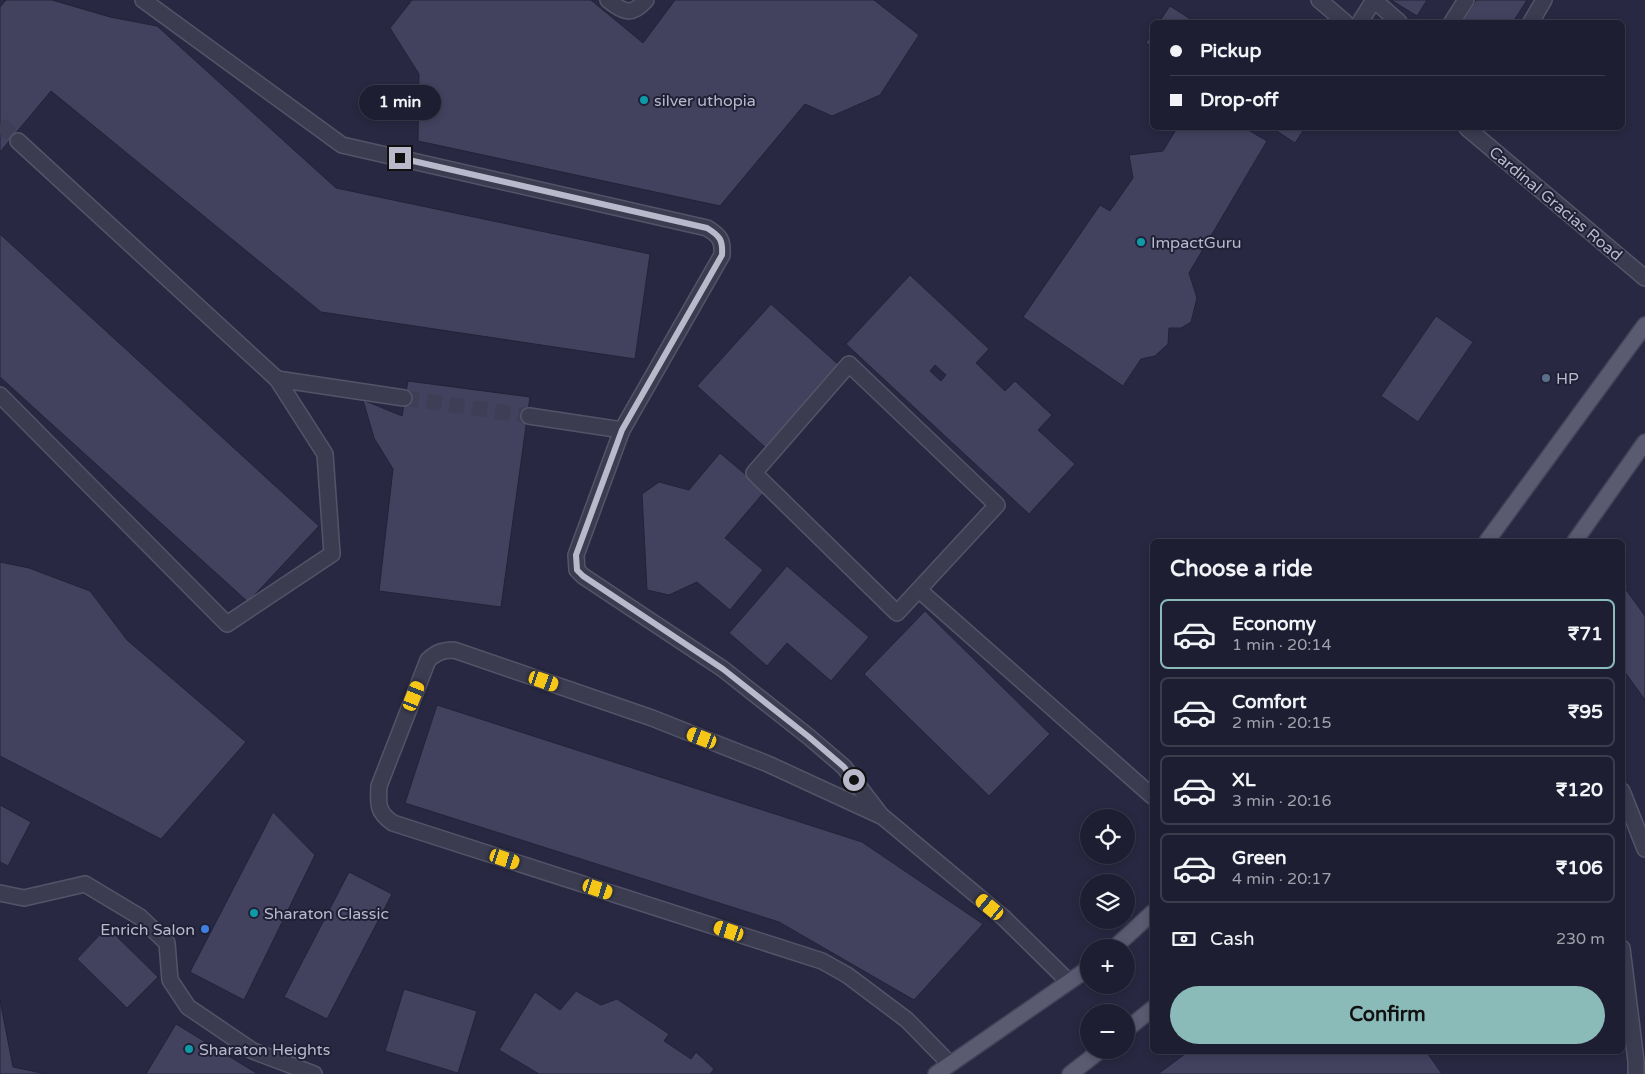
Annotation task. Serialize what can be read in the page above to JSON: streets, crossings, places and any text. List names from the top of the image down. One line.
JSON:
{"streets":{"street":["Cardinal Gracias Road"]},"places":["silver uthopia","ImpactGuru","HP","Sharaton Classic","Enrich Salon","Sharaton Heights"],"page":{"banner":["Pickup","Drop-off"],"bubble":"1 min","heading":"Choose a ride","list":[{"name":"Economy","note":"1 min · 20:14","value":"₹71"},{"name":"Comfort","note":"2 min · 20:15","value":"₹95"},{"name":"XL","note":"3 min · 20:16","value":"₹120"},{"name":"Green","note":"4 min · 20:17","value":"₹106"}],"map_buttons":["+","−"],"pay":["Cash","230 m"],"buttons":"Confirm"}}
